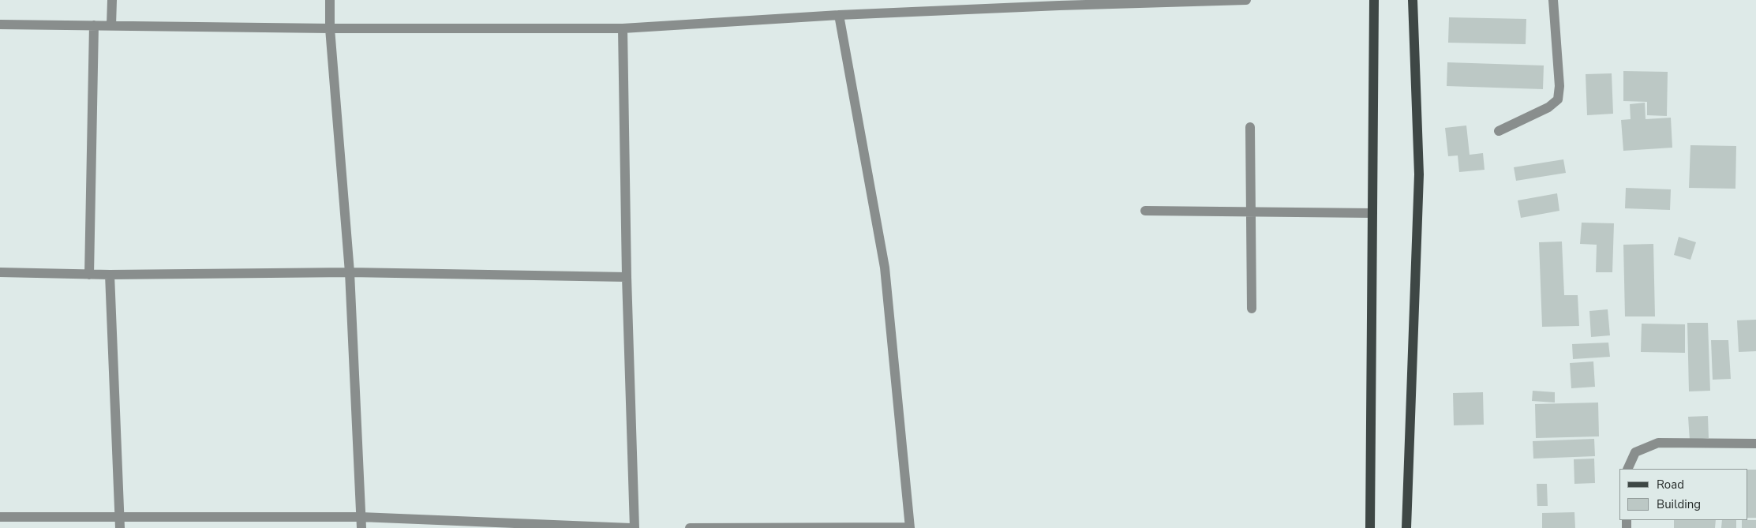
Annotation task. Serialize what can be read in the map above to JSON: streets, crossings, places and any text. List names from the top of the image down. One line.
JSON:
{"legend":["Road","Building"]}
